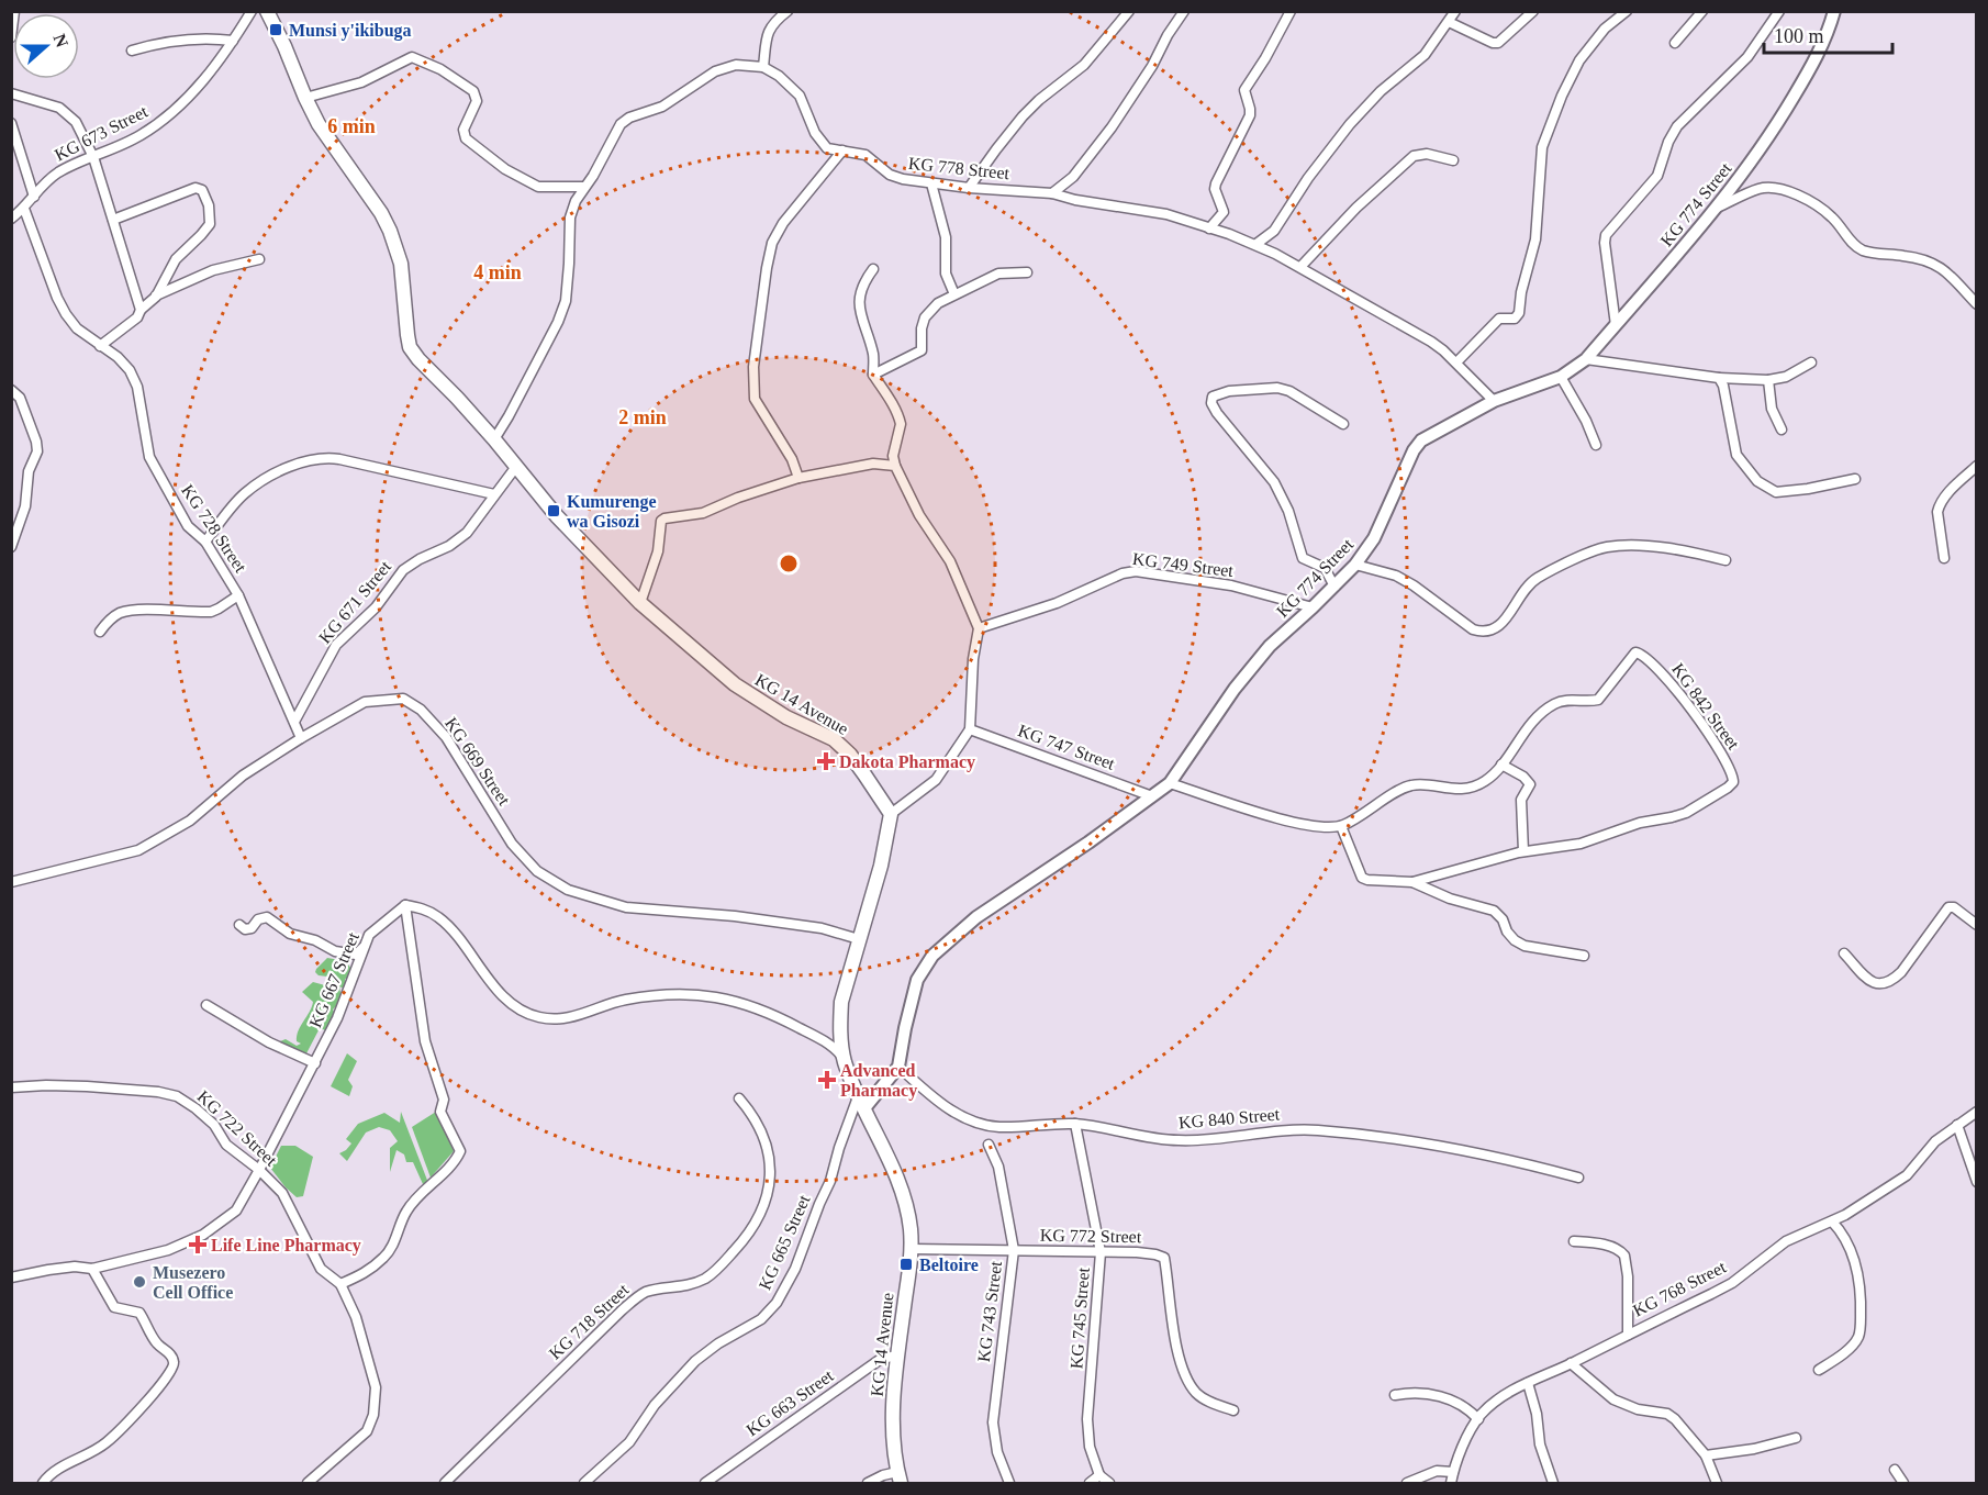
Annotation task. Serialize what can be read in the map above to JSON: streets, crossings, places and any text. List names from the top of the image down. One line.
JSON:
{"streets":{"main road":["KG 14 Avenue"],"street":["KG 673 Street","KG 778 Street","KG 774 Street","KG 728 Street","KG 749 Street","KG 671 Street","KG 842 Street","KG 747 Street","KG 669 Street","KG 667 Street","KG 840 Street","KG 722 Street","KG 772 Street","KG 665 Street","KG 768 Street","KG 743 Street","KG 745 Street","KG 718 Street","KG 663 Street"]},"crossings":[["KG 673 Street","KG 728 Street"],["KG 778 Street","KG 774 Street"],["KG 774 Street","KG 749 Street"],["KG 774 Street","KG 14 Avenue"],["KG 774 Street","KG 747 Street"],["KG 774 Street","KG 840 Street"],["KG 728 Street","KG 671 Street"],["KG 728 Street","KG 669 Street"],["KG 671 Street","KG 14 Avenue"],["KG 14 Avenue","KG 669 Street"],["KG 14 Avenue","KG 772 Street"],["KG 14 Avenue","KG 665 Street"],["KG 14 Avenue","KG 663 Street"],["KG 667 Street","KG 722 Street"],["KG 840 Street","KG 745 Street"],["KG 772 Street","KG 743 Street"],["KG 772 Street","KG 745 Street"]],"places":{"transit":["Munsi y'ikibuga","Kumurenge wa Gisozi","Beltoire"],"health":["Dakota Pharmacy","Advanced Pharmacy","Life Line Pharmacy"],"other":["Musezero Cell Office"]},"scale_bar":"100 m","north":"right","rings":["6 min","4 min","2 min"]}
